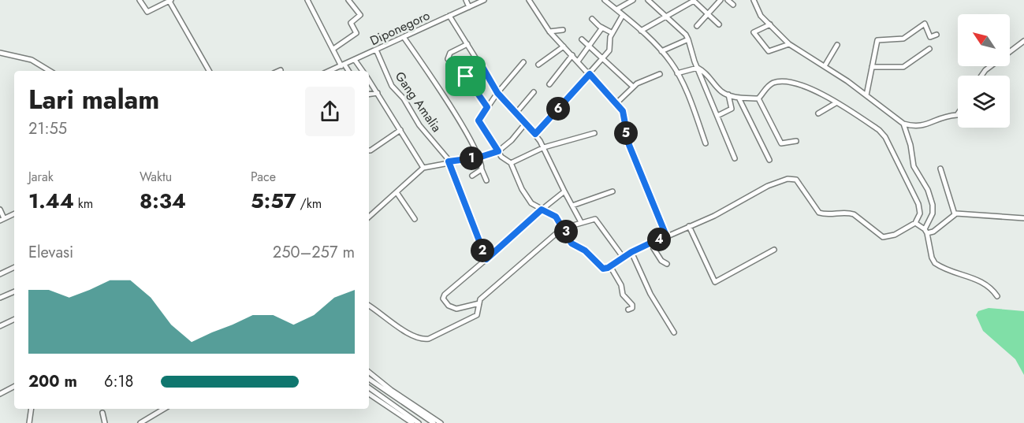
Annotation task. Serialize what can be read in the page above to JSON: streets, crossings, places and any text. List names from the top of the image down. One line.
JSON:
{"streets":{"street":["Diponegoro","Gang Amalia"]},"crossings":[["Diponegoro","Gang Amalia"]],"north":"top left","page":{"heading":["Lari malam","21:55"],"pins":["6","5","1","3","4","2"],"stats":[["Jarak","1.44 km"],["Waktu","8:34"],["Pace","5:57 /km"]],"chart":["Elevasi","250–257 m"],"list":[{"name":"200 m","note":"6:18"}]}}
